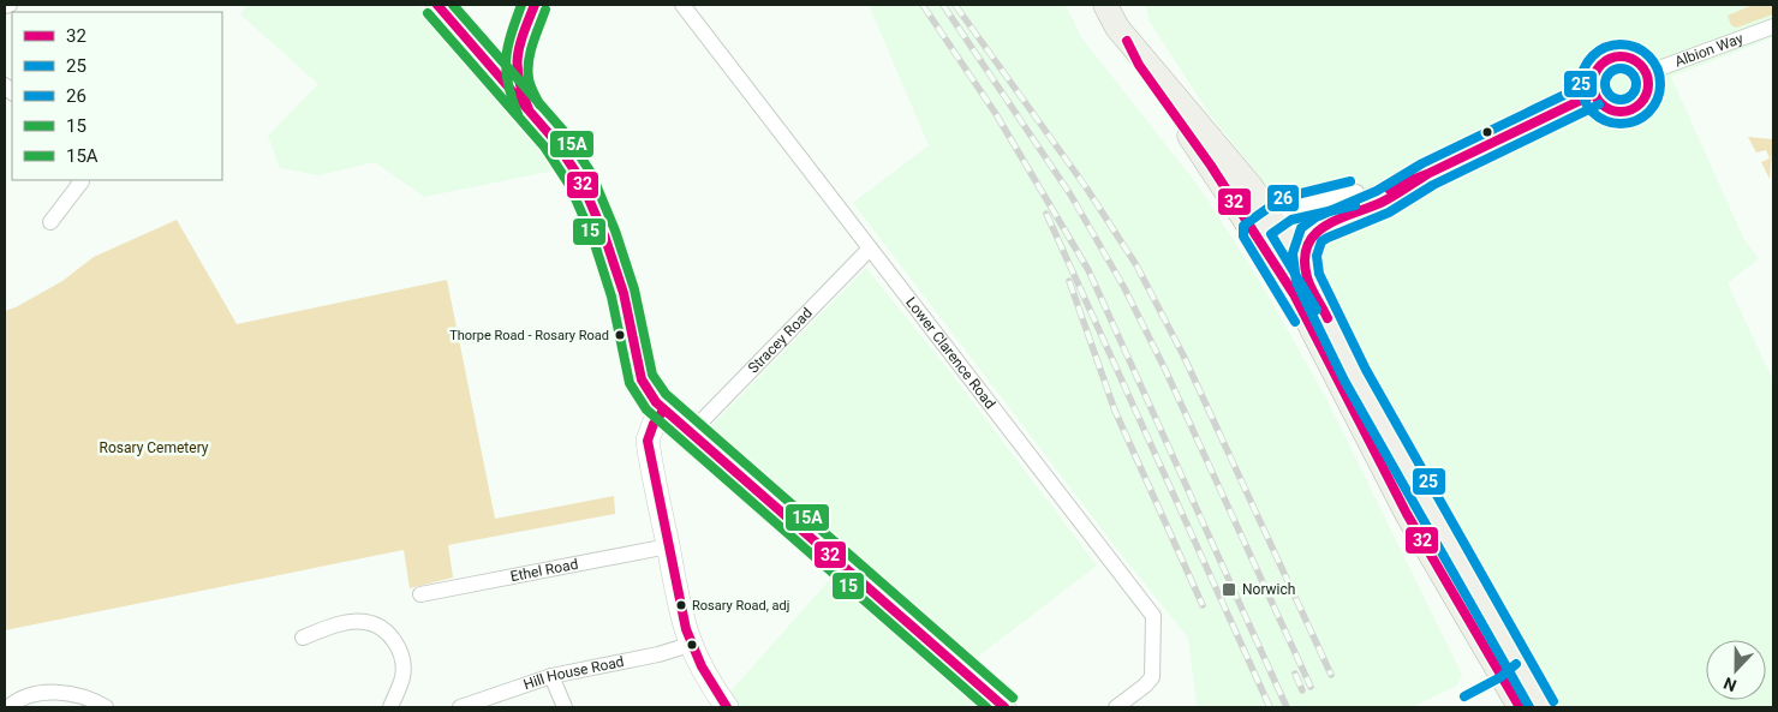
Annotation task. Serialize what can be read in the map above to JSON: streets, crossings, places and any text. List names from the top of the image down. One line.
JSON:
{"streets":{"street":["Albion Way","Stracey Road","Lower Clarence Road","Ethel Road","Hill House Road"]},"crossings":[["Stracey Road","Lower Clarence Road"]],"parks":["Rosary Cemetery"],"places":{"other":["Thorpe Road - Rosary Road","Rosary Road, adj"],"transit":["Norwich"]},"lines":["transit line 32","transit line 15A","transit line 15","transit line 25","transit line 26"],"legend":["32","25","26","15","15A"],"north":"bottom"}
